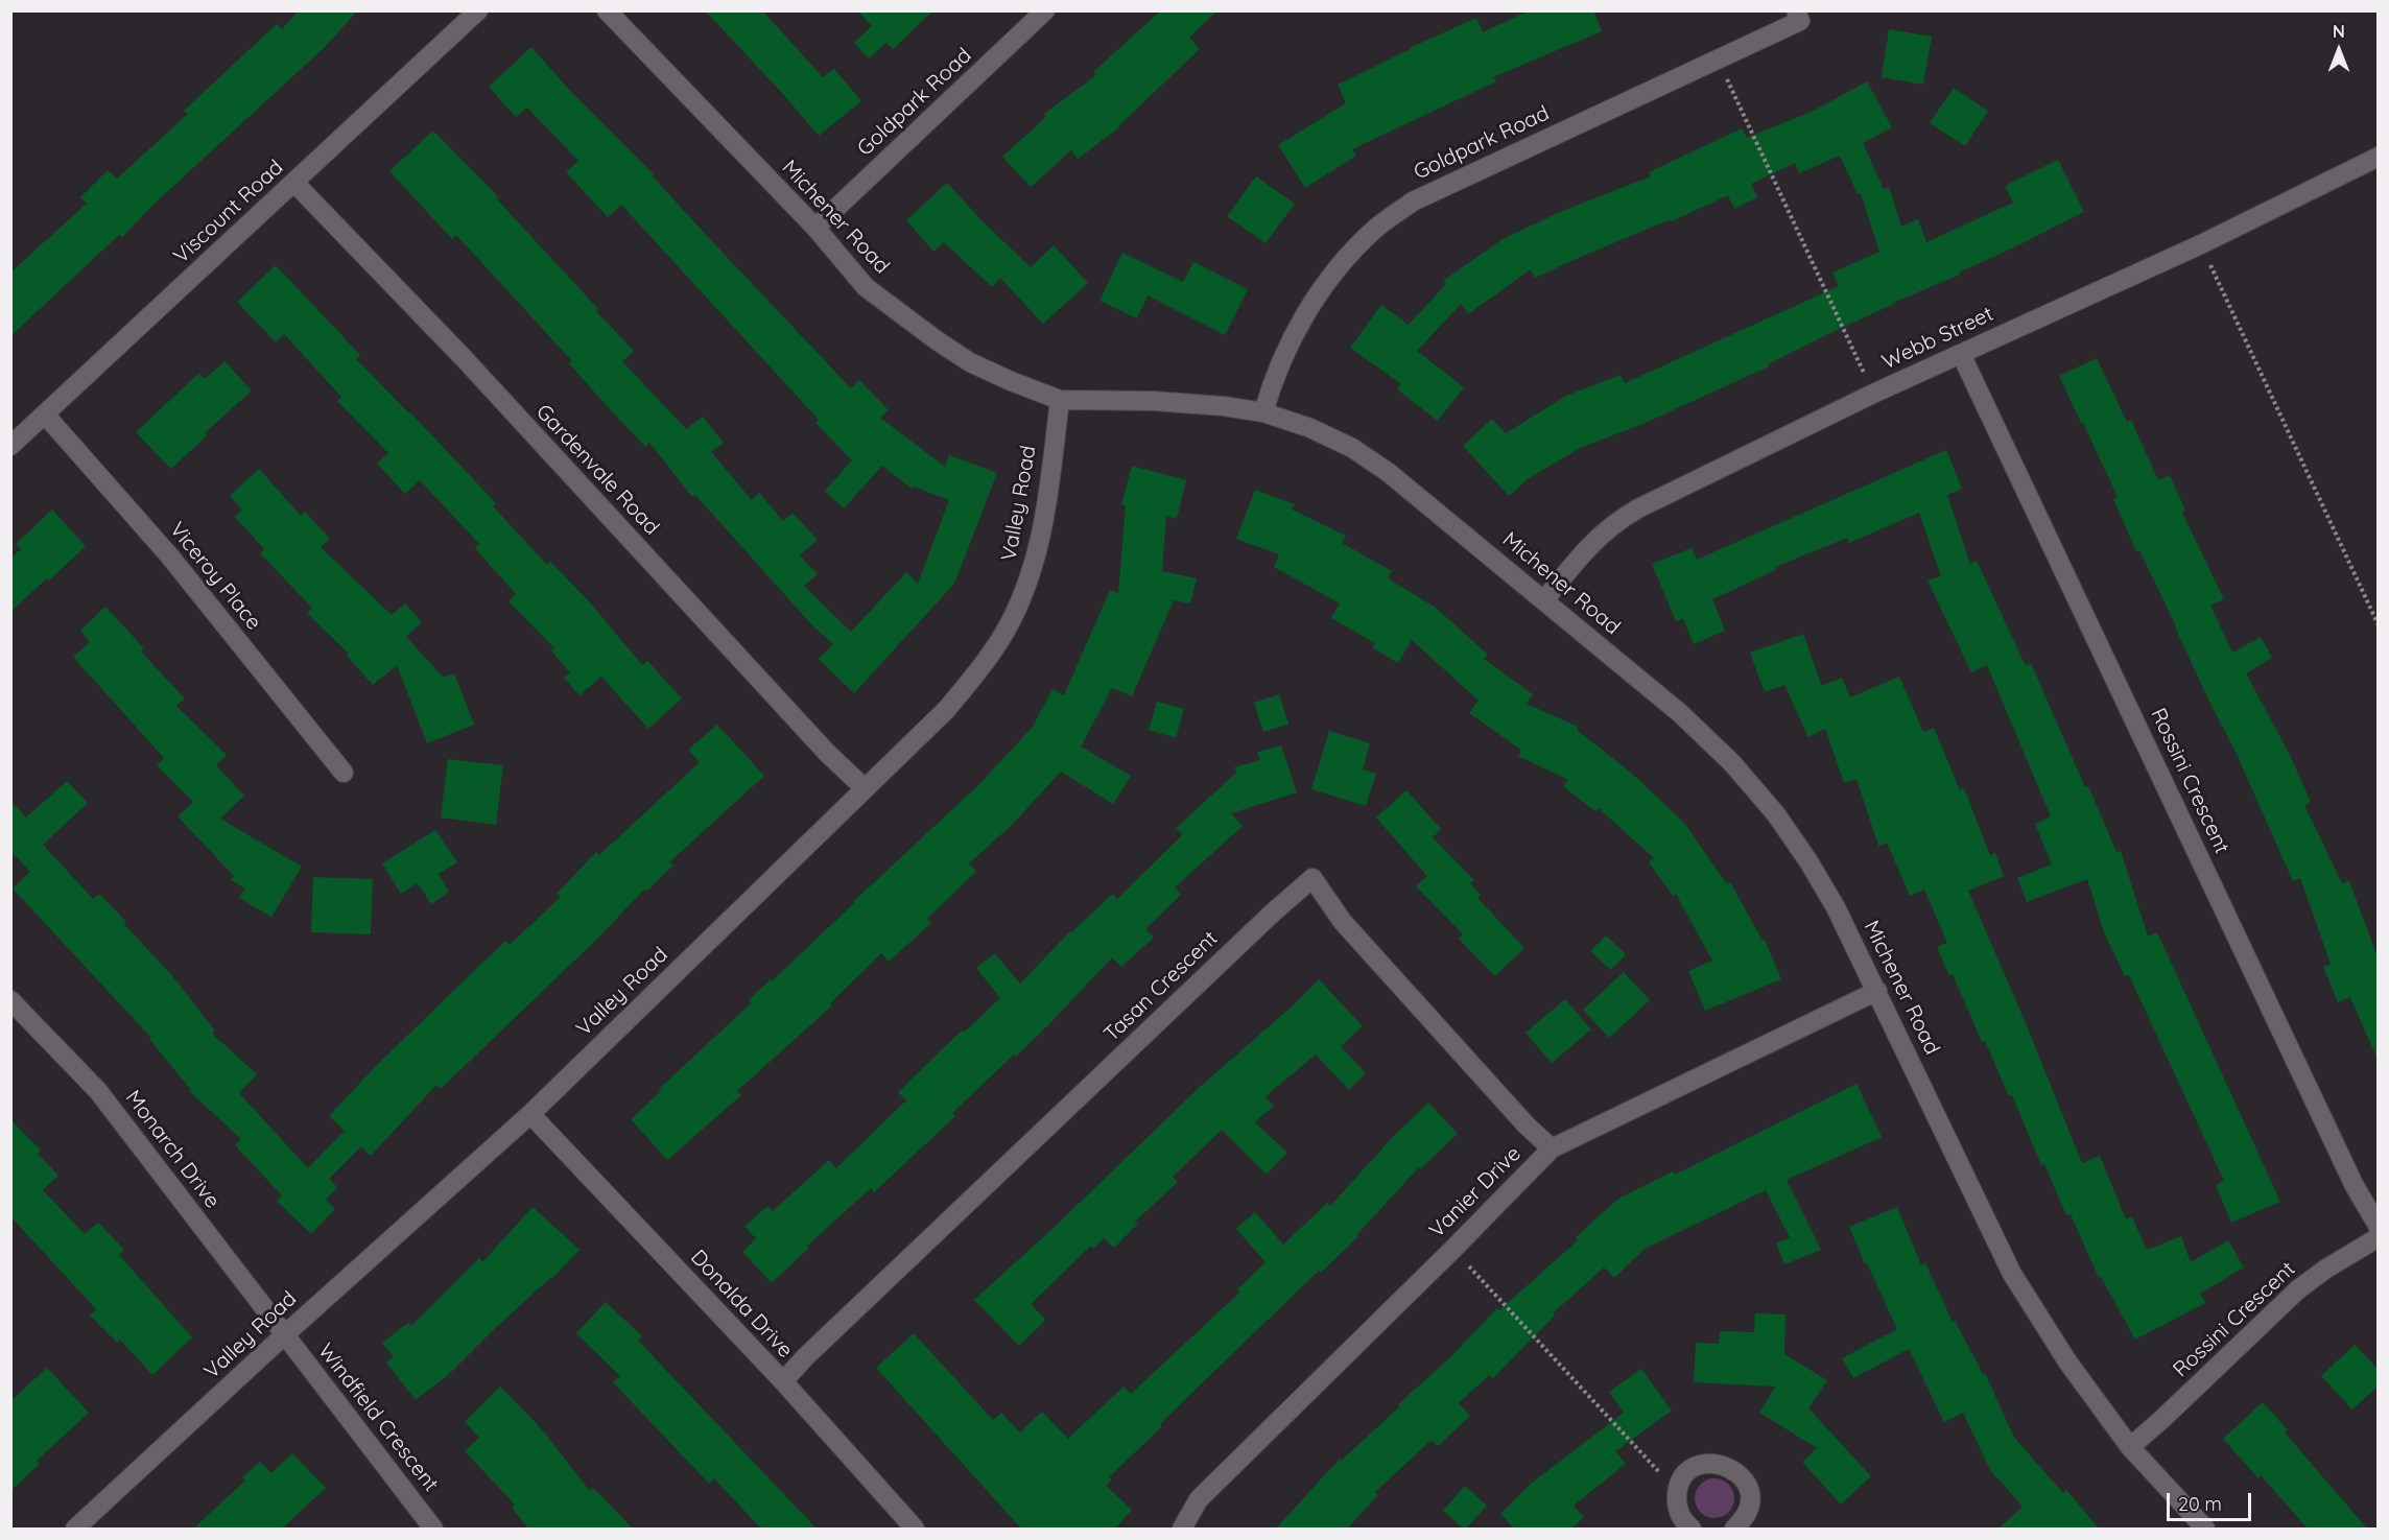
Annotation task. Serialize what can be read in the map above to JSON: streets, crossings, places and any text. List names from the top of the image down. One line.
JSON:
{"streets":{"street":["Goldpark Road","Viscount Road","Michener Road","Webb Street","Gardenvale Road","Valley Road","Viceroy Place","Rossini Crescent","Tasan Crescent","Monarch Drive","Vanier Drive","Donalda Drive","Windfield Crescent"]},"crossings":[["Goldpark Road","Michener Road"],["Viscount Road","Gardenvale Road"],["Viscount Road","Viceroy Place"],["Michener Road","Webb Street"],["Michener Road","Valley Road"],["Michener Road","Rossini Crescent"],["Michener Road","Vanier Drive"],["Webb Street","Rossini Crescent"],["Gardenvale Road","Valley Road"],["Valley Road","Monarch Drive"],["Valley Road","Donalda Drive"],["Valley Road","Windfield Crescent"],["Tasan Crescent","Vanier Drive"],["Tasan Crescent","Donalda Drive"],["Monarch Drive","Windfield Crescent"]],"scale_bar":"20 m","north":"top"}
